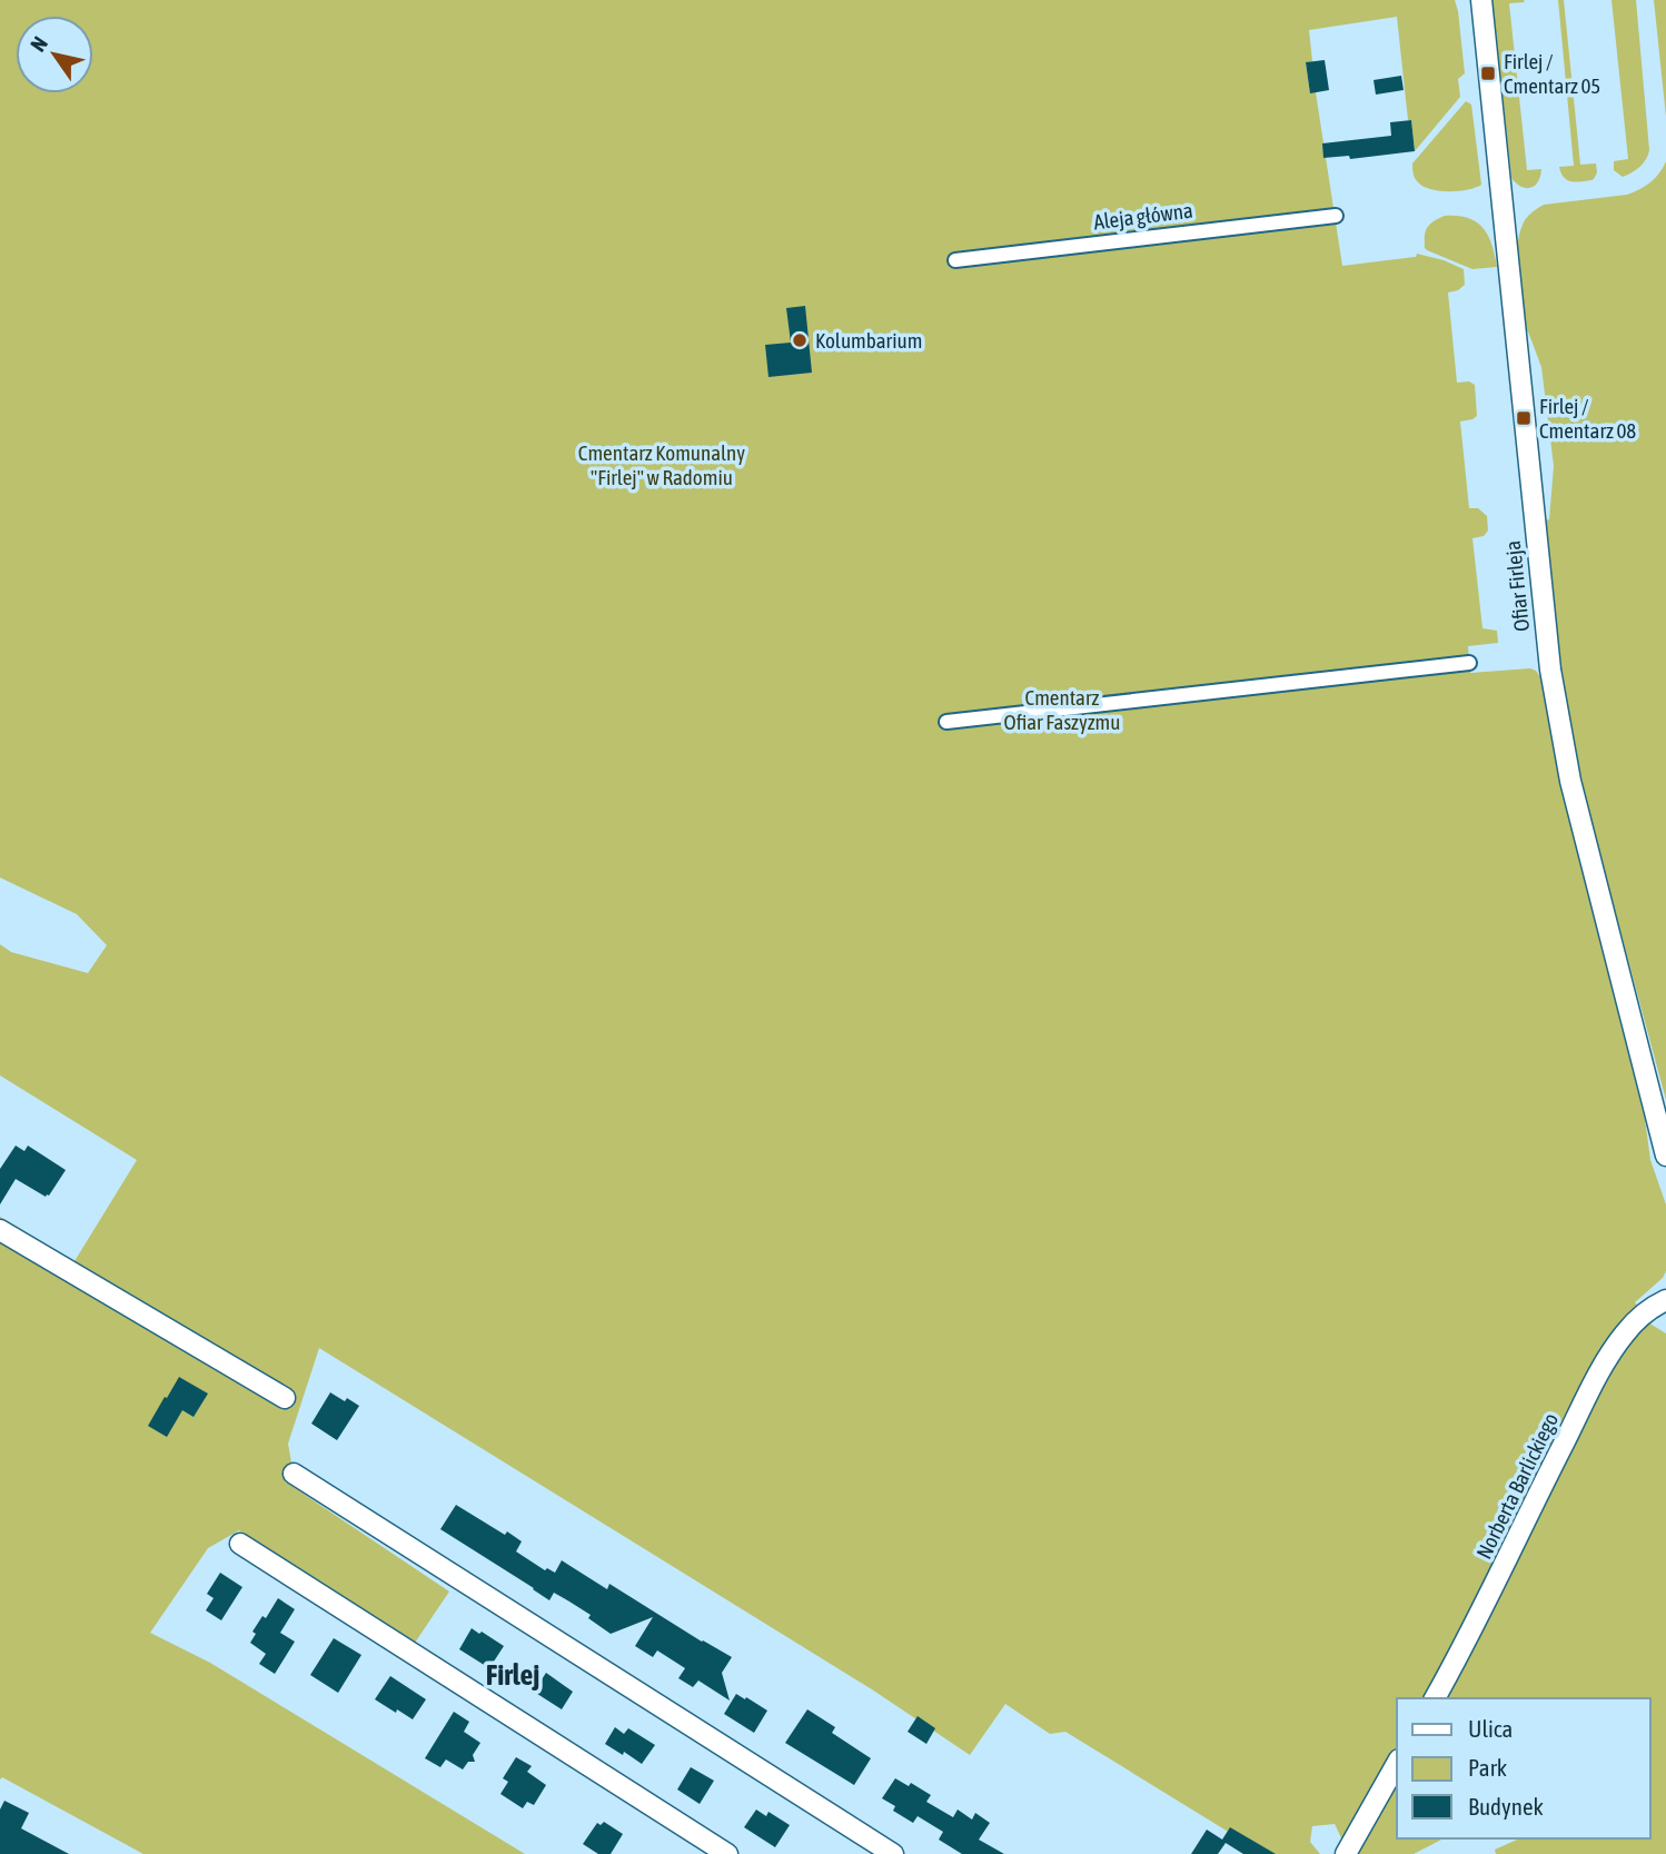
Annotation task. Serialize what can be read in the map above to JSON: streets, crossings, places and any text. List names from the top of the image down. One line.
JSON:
{"streets":{"street":["Aleja główna","Ofiar Firleja","Norberta Barlickiego"]},"districts":["Firlej"],"parks":["Cmentarz Komunalny \"Firlej\" w Radomiu","Cmentarz Ofiar Faszyzmu"],"places":{"transit":["Firlej / Cmentarz 05","Firlej / Cmentarz 08"],"other":["Kolumbarium"]},"legend":["Ulica","Park","Budynek"],"north":"top left"}
